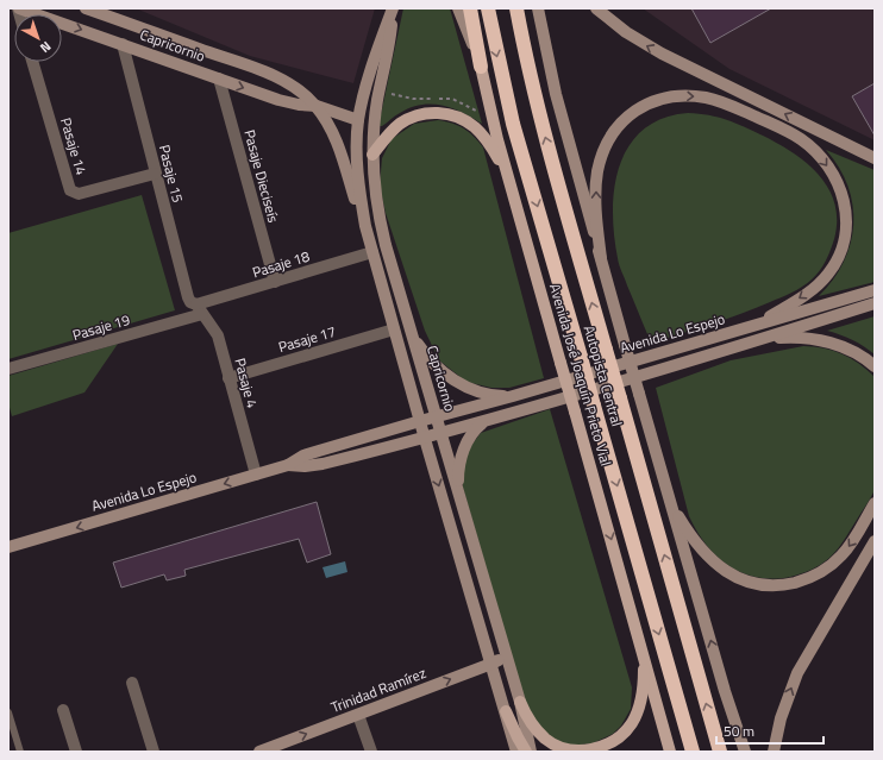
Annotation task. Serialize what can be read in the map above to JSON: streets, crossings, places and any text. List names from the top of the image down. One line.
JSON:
{"streets":{"highway":["Autopista Central"],"main road":["Capricornio","Avenida Lo Espejo","Avenida José Joaquín Prieto Vial","Trinidad Ramírez"],"street":["Pasaje 14","Pasaje 15","Pasaje Dieciseís","Pasaje 18","Pasaje 19","Pasaje 17","Pasaje 4"]},"crossings":[["Capricornio","Pasaje 15"],["Capricornio","Pasaje Dieciseís"],["Capricornio","Pasaje 18"],["Capricornio","Avenida Lo Espejo"],["Capricornio","Pasaje 17"],["Capricornio","Trinidad Ramírez"],["Pasaje 14","Pasaje 15"],["Pasaje 15","Pasaje 18"],["Pasaje 15","Pasaje 19"],["Pasaje 15","Pasaje 4"],["Pasaje Dieciseís","Pasaje 18"],["Pasaje 18","Pasaje 19"],["Pasaje 18","Pasaje 4"],["Pasaje 19","Pasaje 4"],["Avenida Lo Espejo","Pasaje 4"],["Pasaje 17","Pasaje 4"]],"one_way":["Trinidad Ramírez"],"scale_bar":"50 m","north":"bottom right"}
